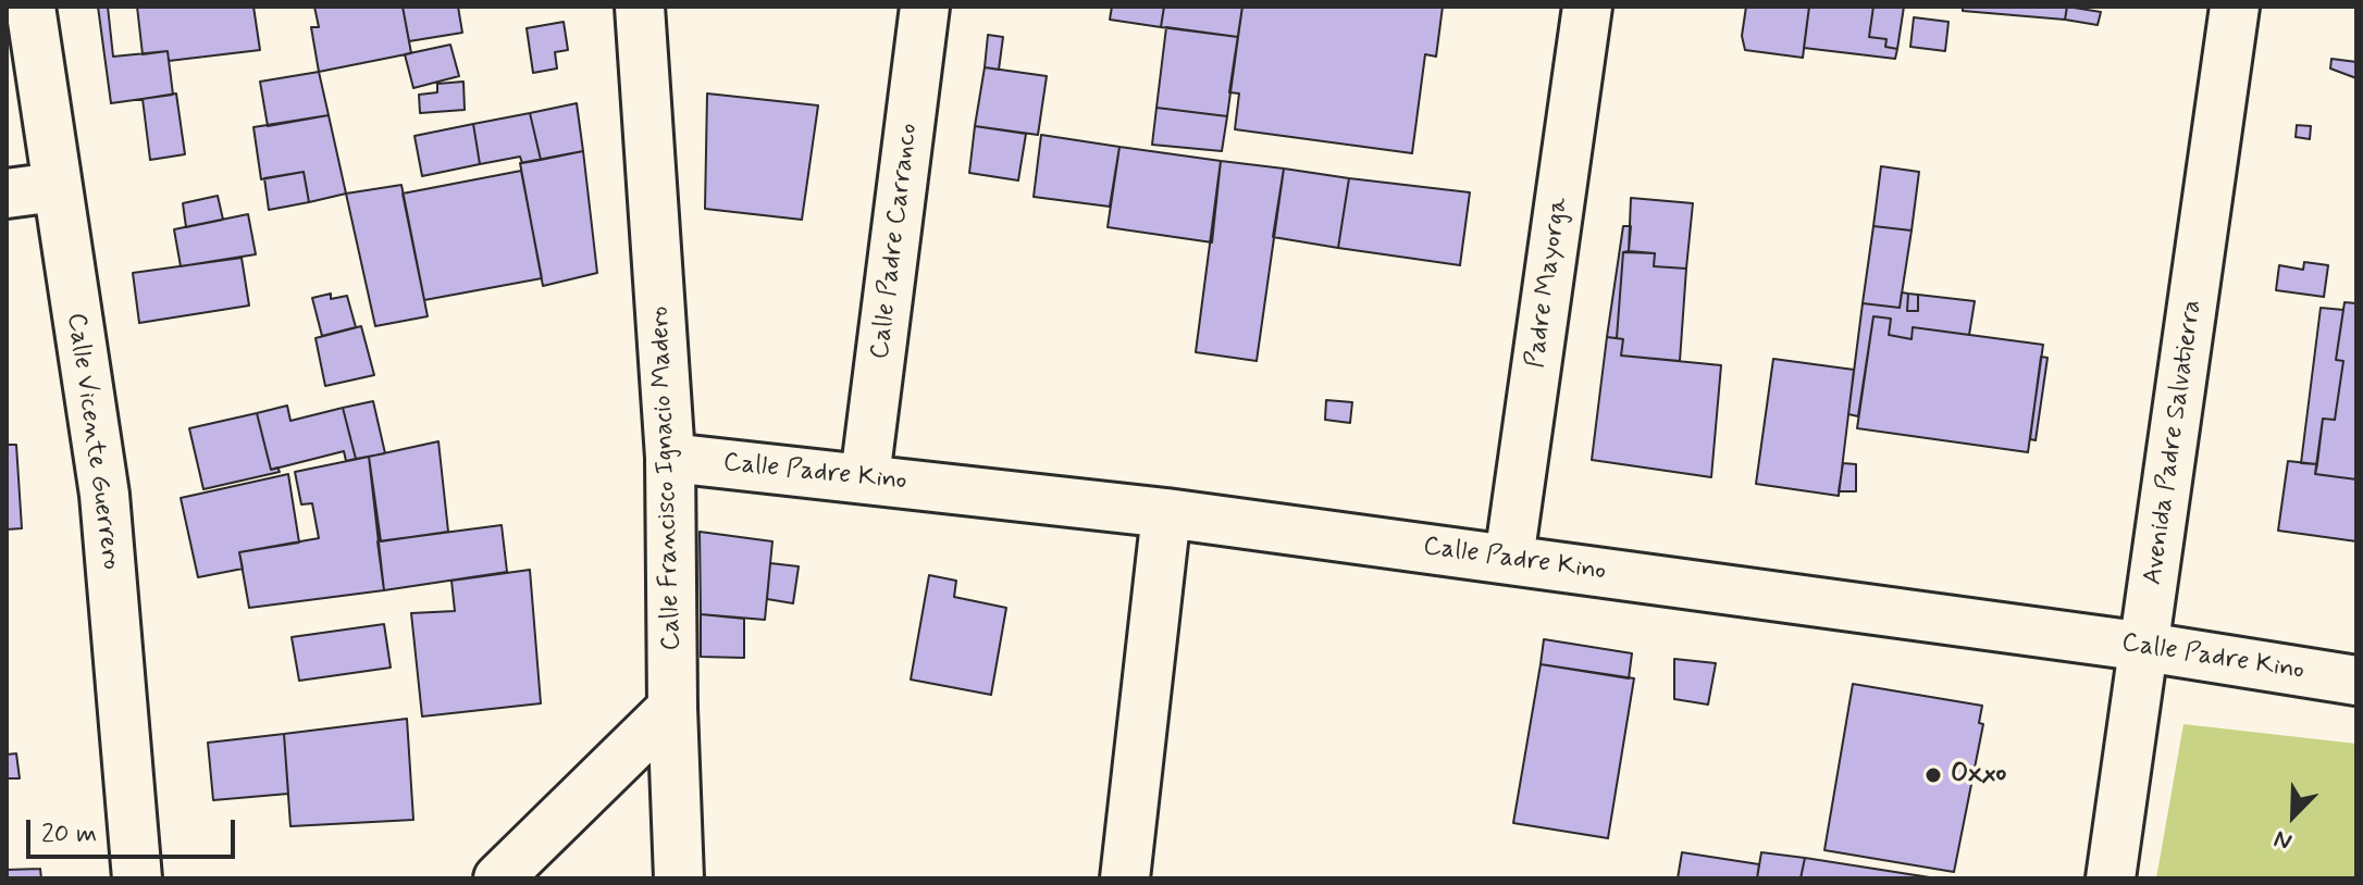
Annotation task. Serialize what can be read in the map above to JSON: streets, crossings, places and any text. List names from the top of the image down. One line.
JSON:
{"streets":{"street":["Calle Padre Carranco","Padre Mayorga","Calle Vicente Guerrero","Avenida Padre Salvatierra","Calle Padre Kino","Calle Francisco Ignacio Madero"]},"crossings":[["Calle Padre Carranco","Calle Padre Kino"],["Padre Mayorga","Calle Padre Kino"],["Avenida Padre Salvatierra","Calle Padre Kino"],["Calle Padre Kino","Calle Francisco Ignacio Madero"]],"places":["Oxxo"],"scale_bar":"20 m","north":"bottom left"}
